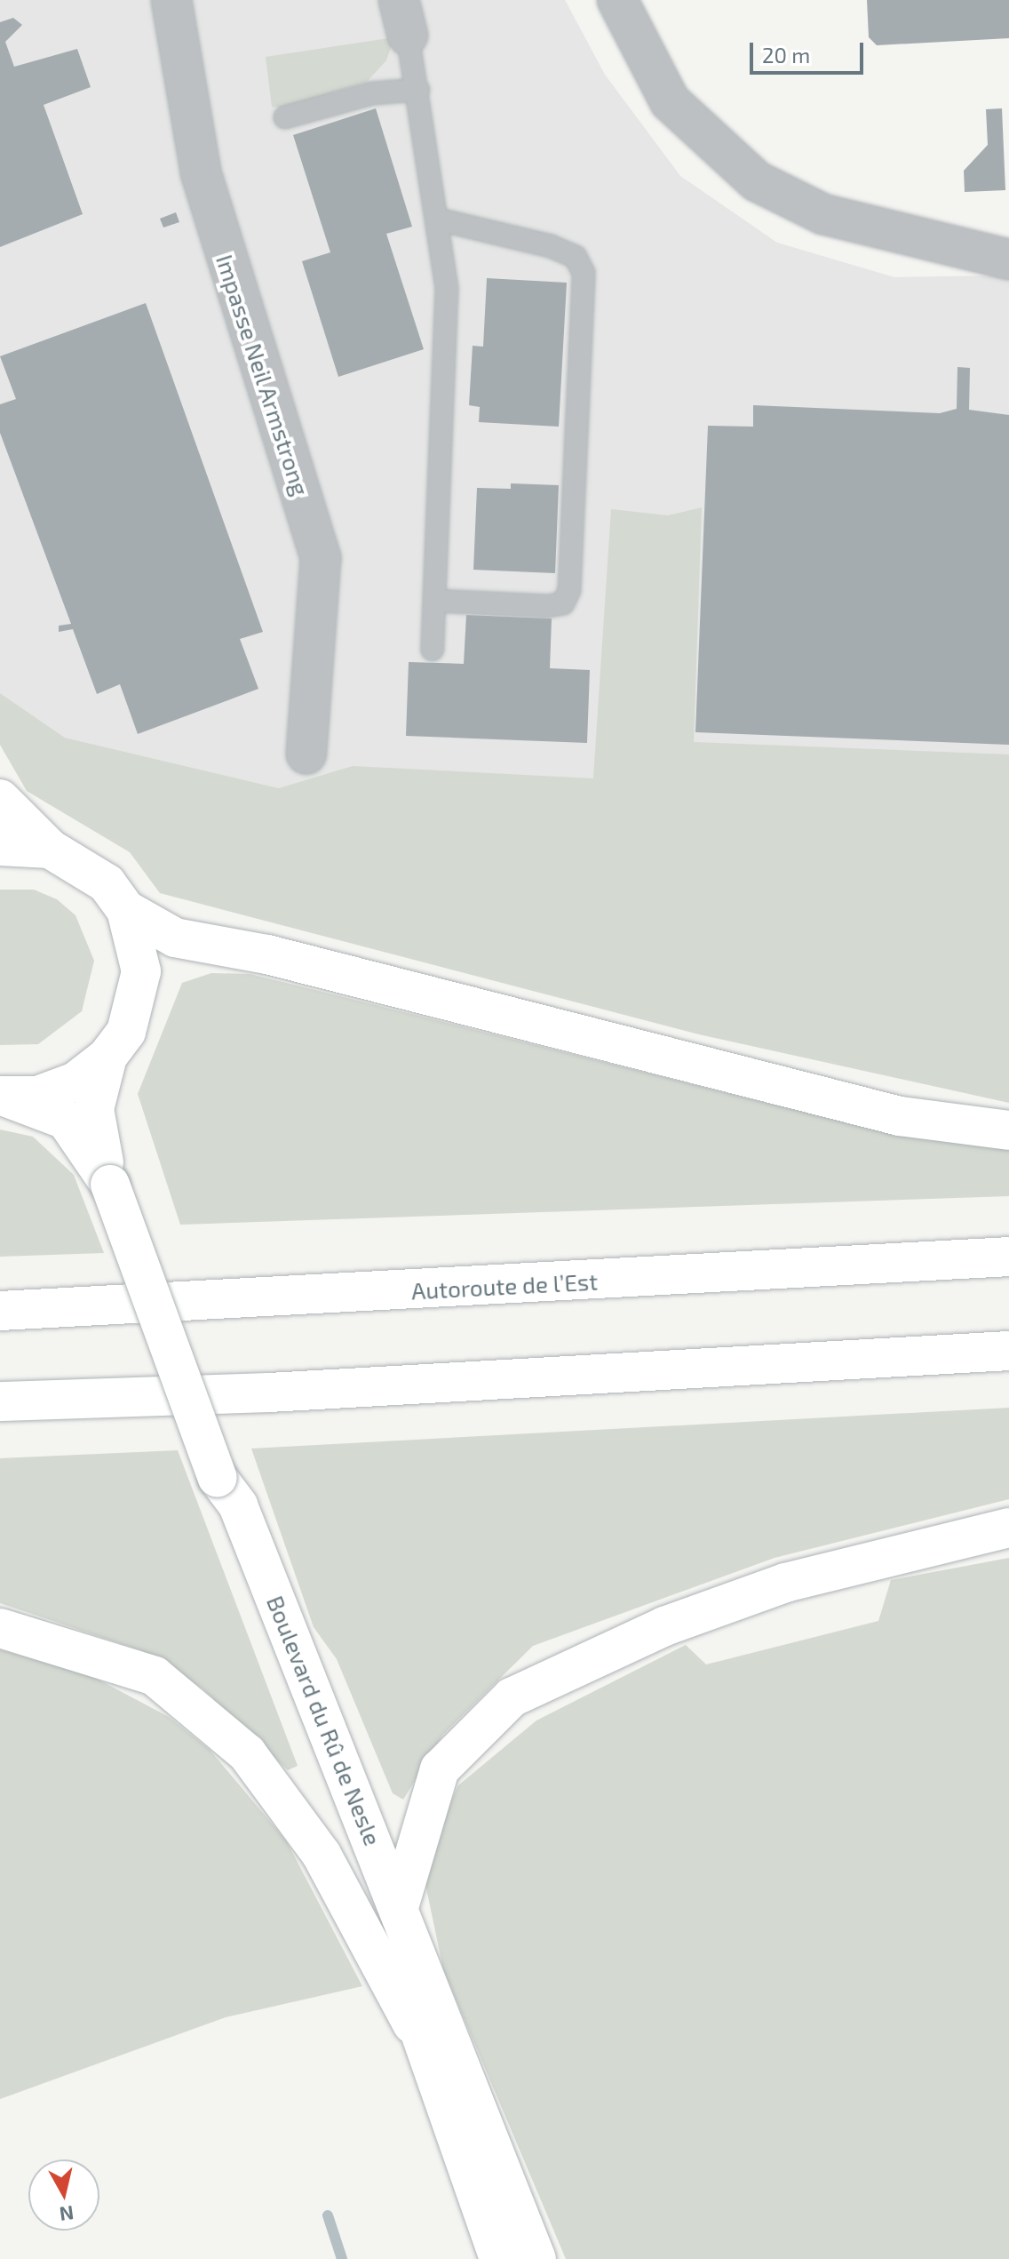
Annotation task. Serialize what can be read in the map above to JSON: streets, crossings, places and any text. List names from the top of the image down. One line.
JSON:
{"streets":{"main road":["Autoroute de l’Est","Boulevard du Rû de Nesle"],"street":["Impasse Neil Armstrong"]},"scale_bar":"20 m","north":"bottom"}
